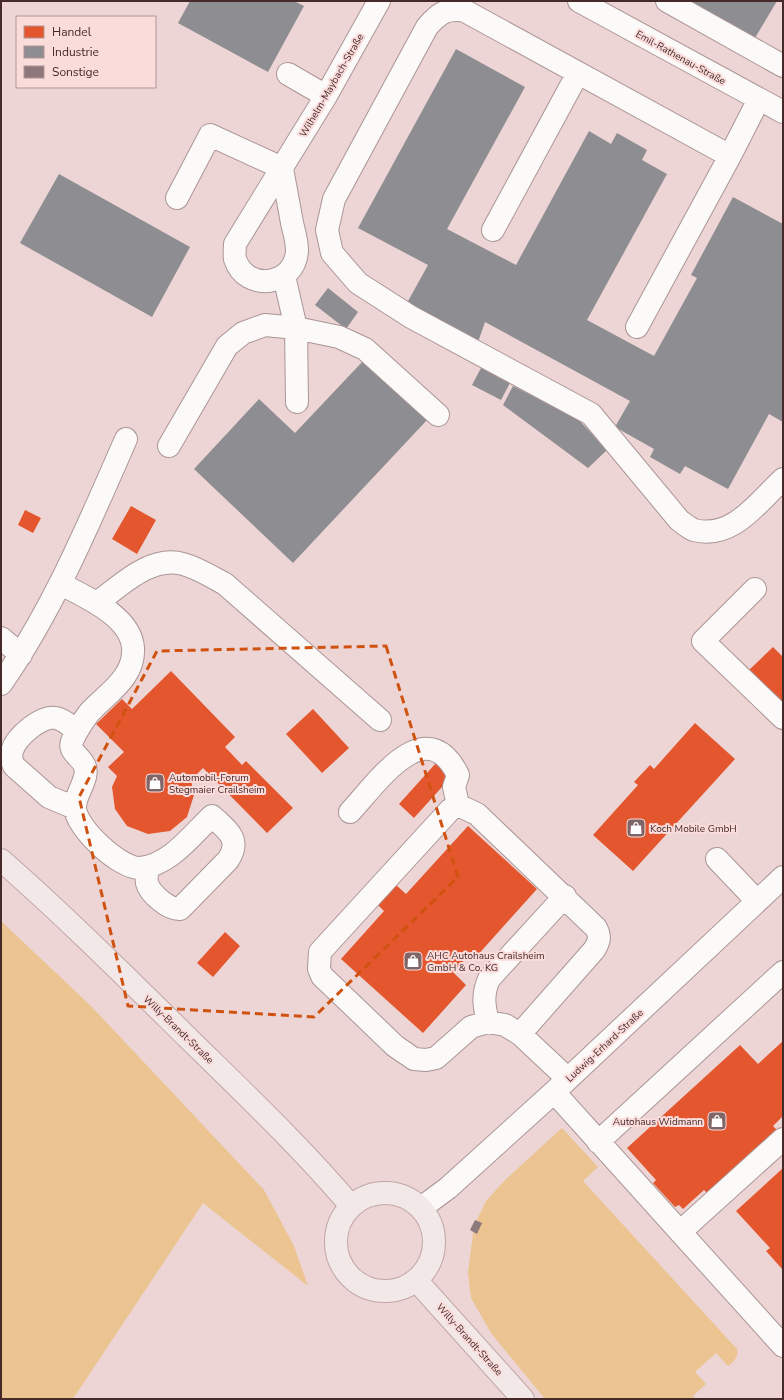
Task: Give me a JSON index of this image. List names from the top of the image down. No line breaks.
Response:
{"streets":{"main road":["Willy-Brandt-Straße"],"street":["Emil-Rathenau-Straße","Wilhelm-Maybach-Straße","Ludwig-Erhard-Straße"]},"crossings":[["Willy-Brandt-Straße","Ludwig-Erhard-Straße"]],"places":{"shop":["Automobil-Forum Stegmaier Crailsheim","Koch Mobile GmbH","AHC Autohaus Crailsheim GmbH & Co. KG","Autohaus Widmann"]},"legend":["Handel","Industrie","Sonstige"]}
